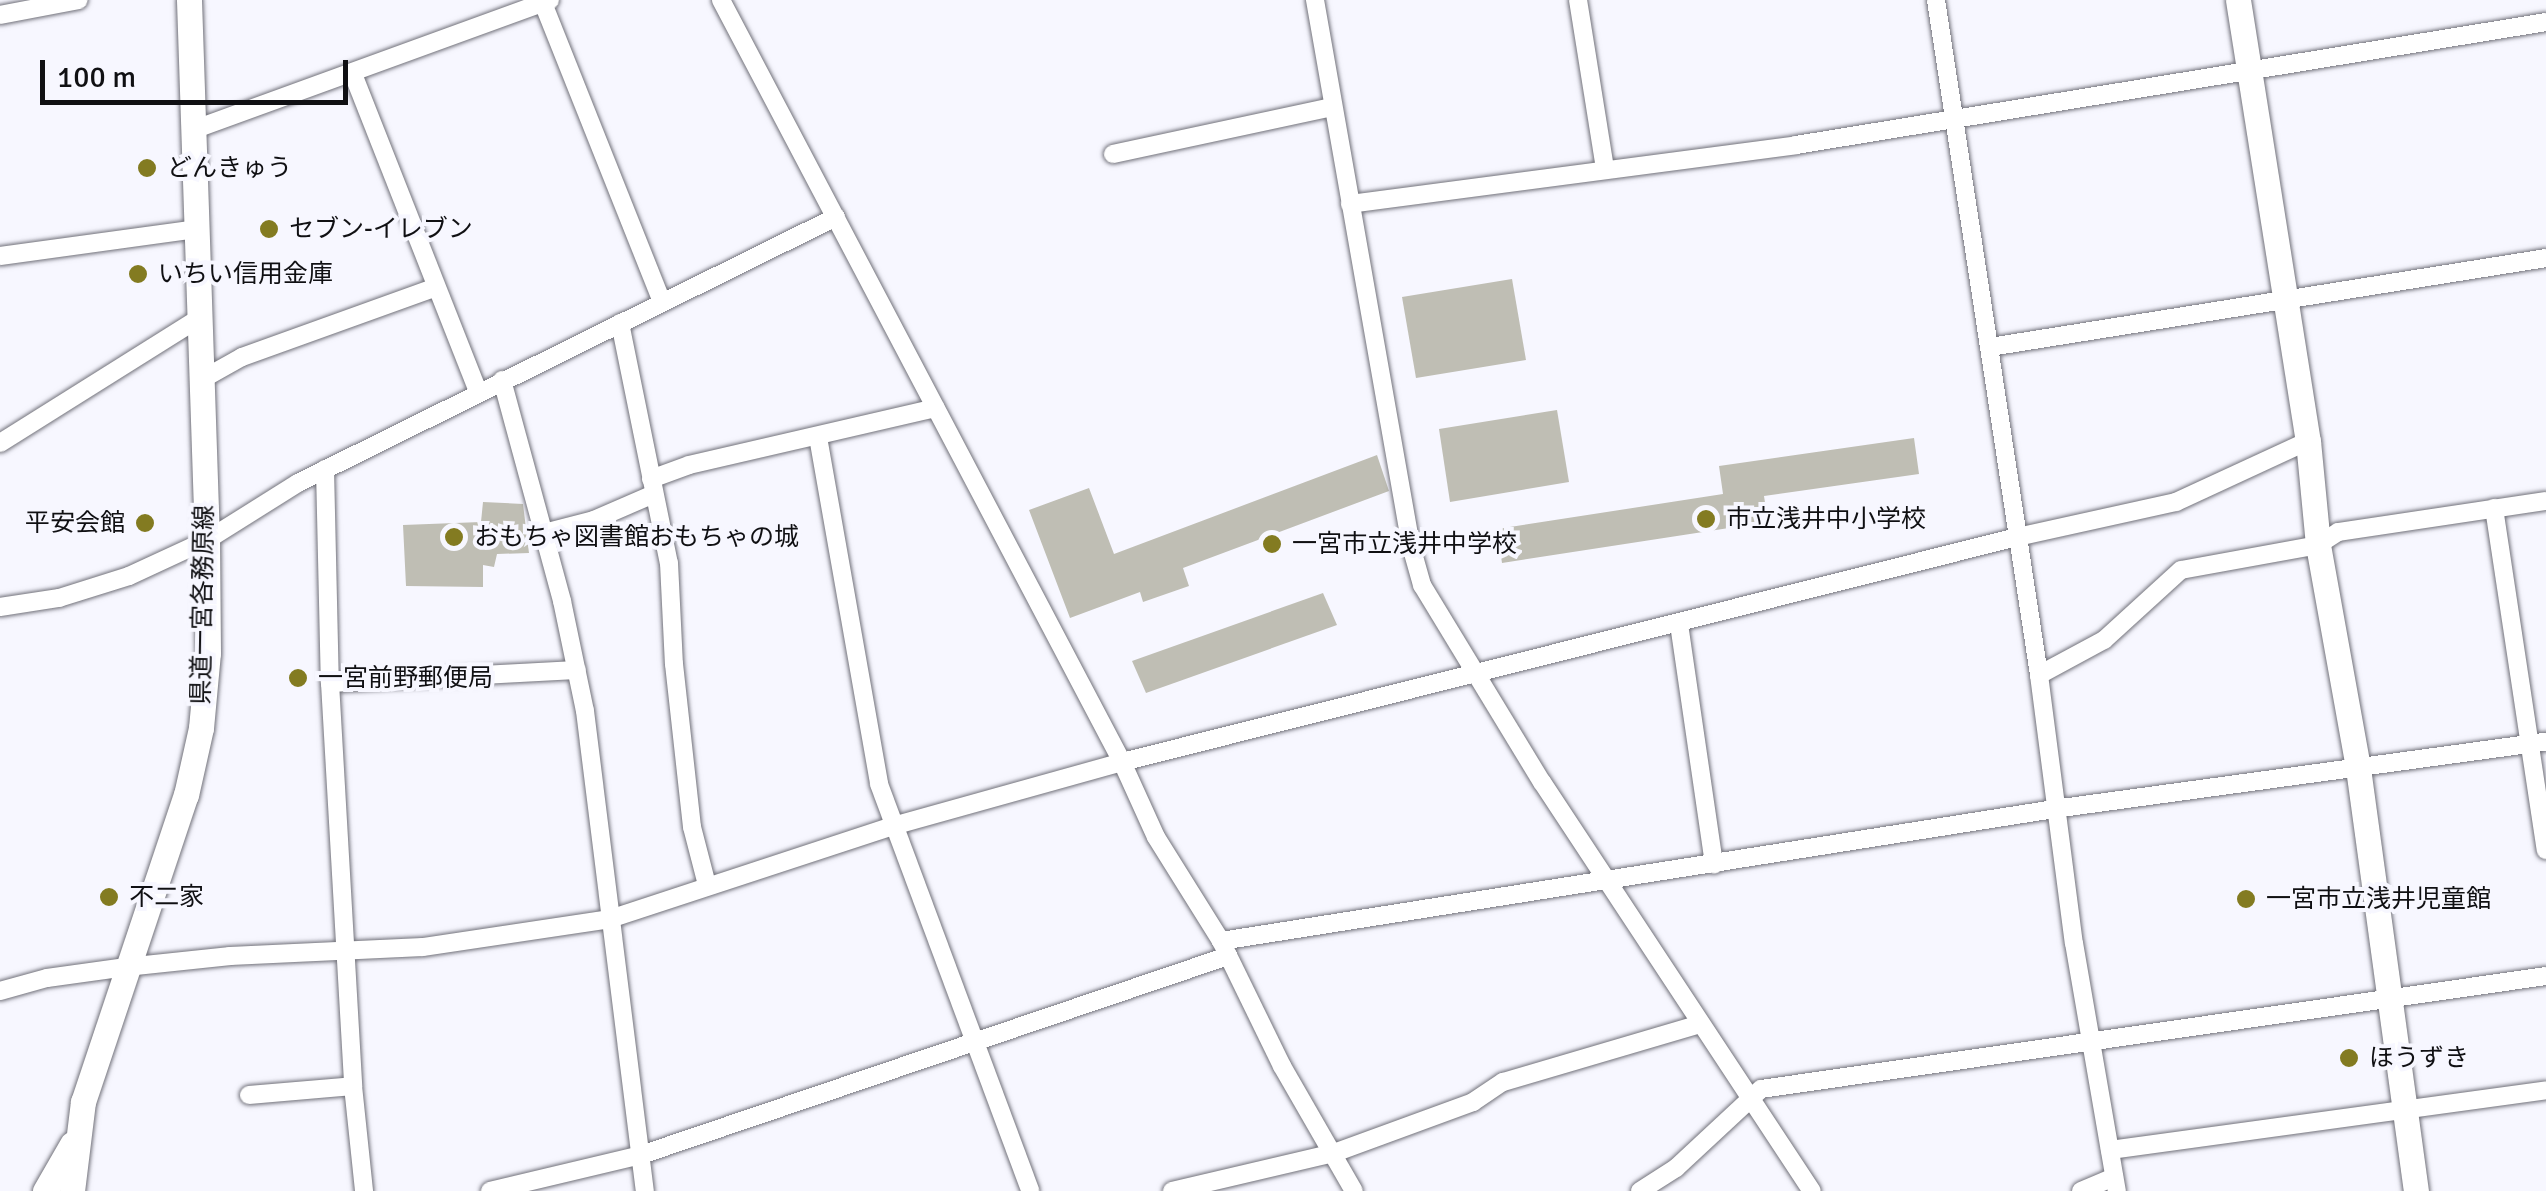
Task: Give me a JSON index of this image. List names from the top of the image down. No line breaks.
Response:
{"streets":{"main road":["県道一宮各務原線"]},"places":["どんきゅう","セブン-イレブン","いちい信用金庫","市立浅井中小学校","平安会館","おもちゃ図書館おもちゃの城","一宮市立浅井中学校","一宮前野郵便局","不二家","一宮市立浅井児童館","ほうずき"],"scale_bar":"100 m"}
